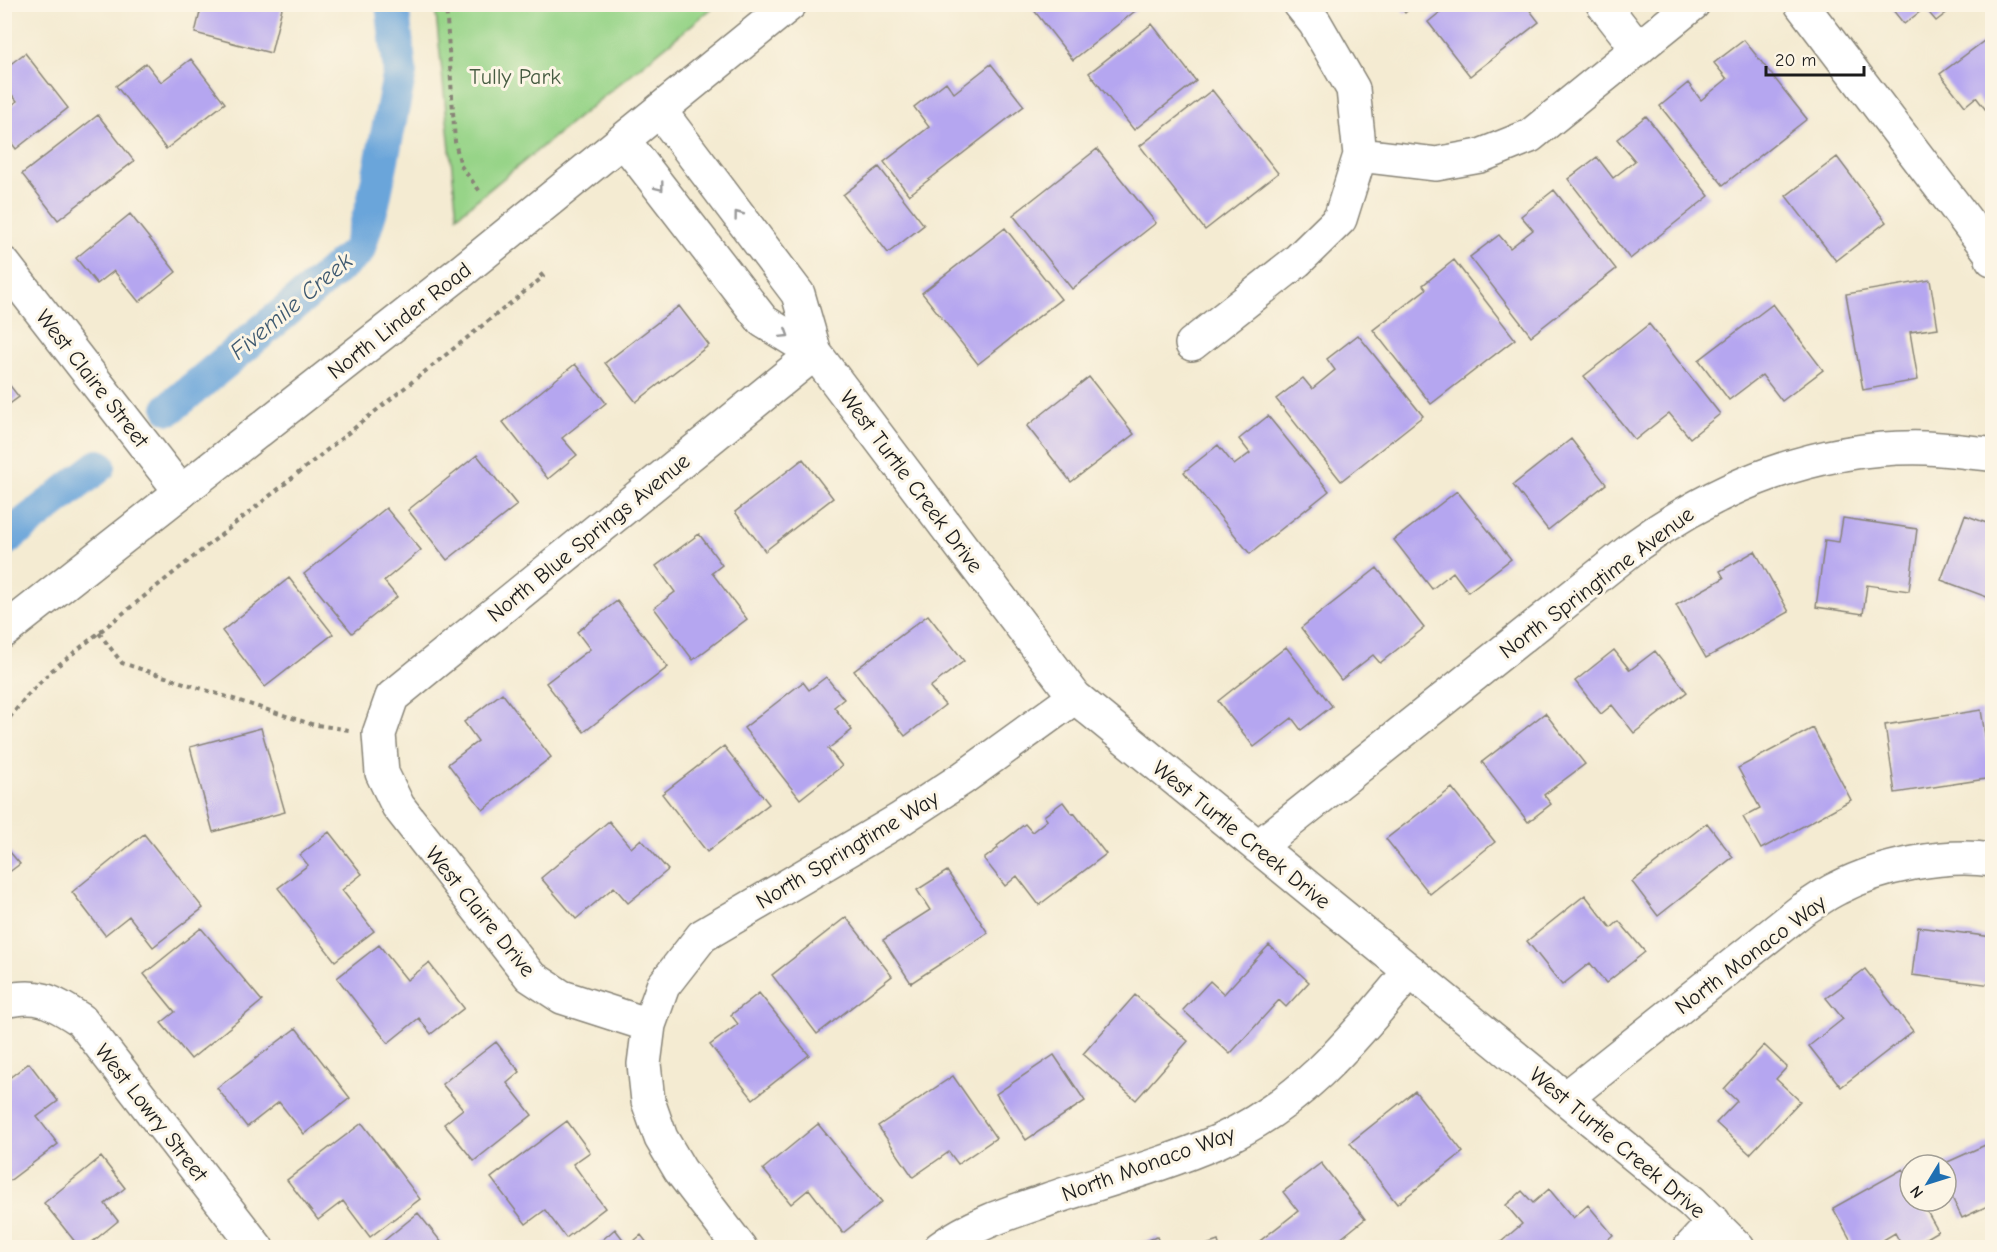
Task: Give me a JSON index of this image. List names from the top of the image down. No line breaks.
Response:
{"streets":{"street":["North Linder Road","West Claire Street","West Turtle Creek Drive","North Blue Springs Avenue","North Springtime Avenue","North Springtime Way","West Claire Drive","North Monaco Way","West Lowry Street"]},"crossings":[["North Linder Road","West Claire Street"],["North Linder Road","West Turtle Creek Drive"],["West Turtle Creek Drive","North Blue Springs Avenue"],["West Turtle Creek Drive","North Springtime Avenue"],["West Turtle Creek Drive","North Springtime Way"],["West Turtle Creek Drive","North Monaco Way"],["North Blue Springs Avenue","West Claire Drive"],["North Springtime Way","West Claire Drive"]],"water":["Fivemile Creek"],"parks":["Tully Park"],"scale_bar":"20 m","north":"bottom left"}
